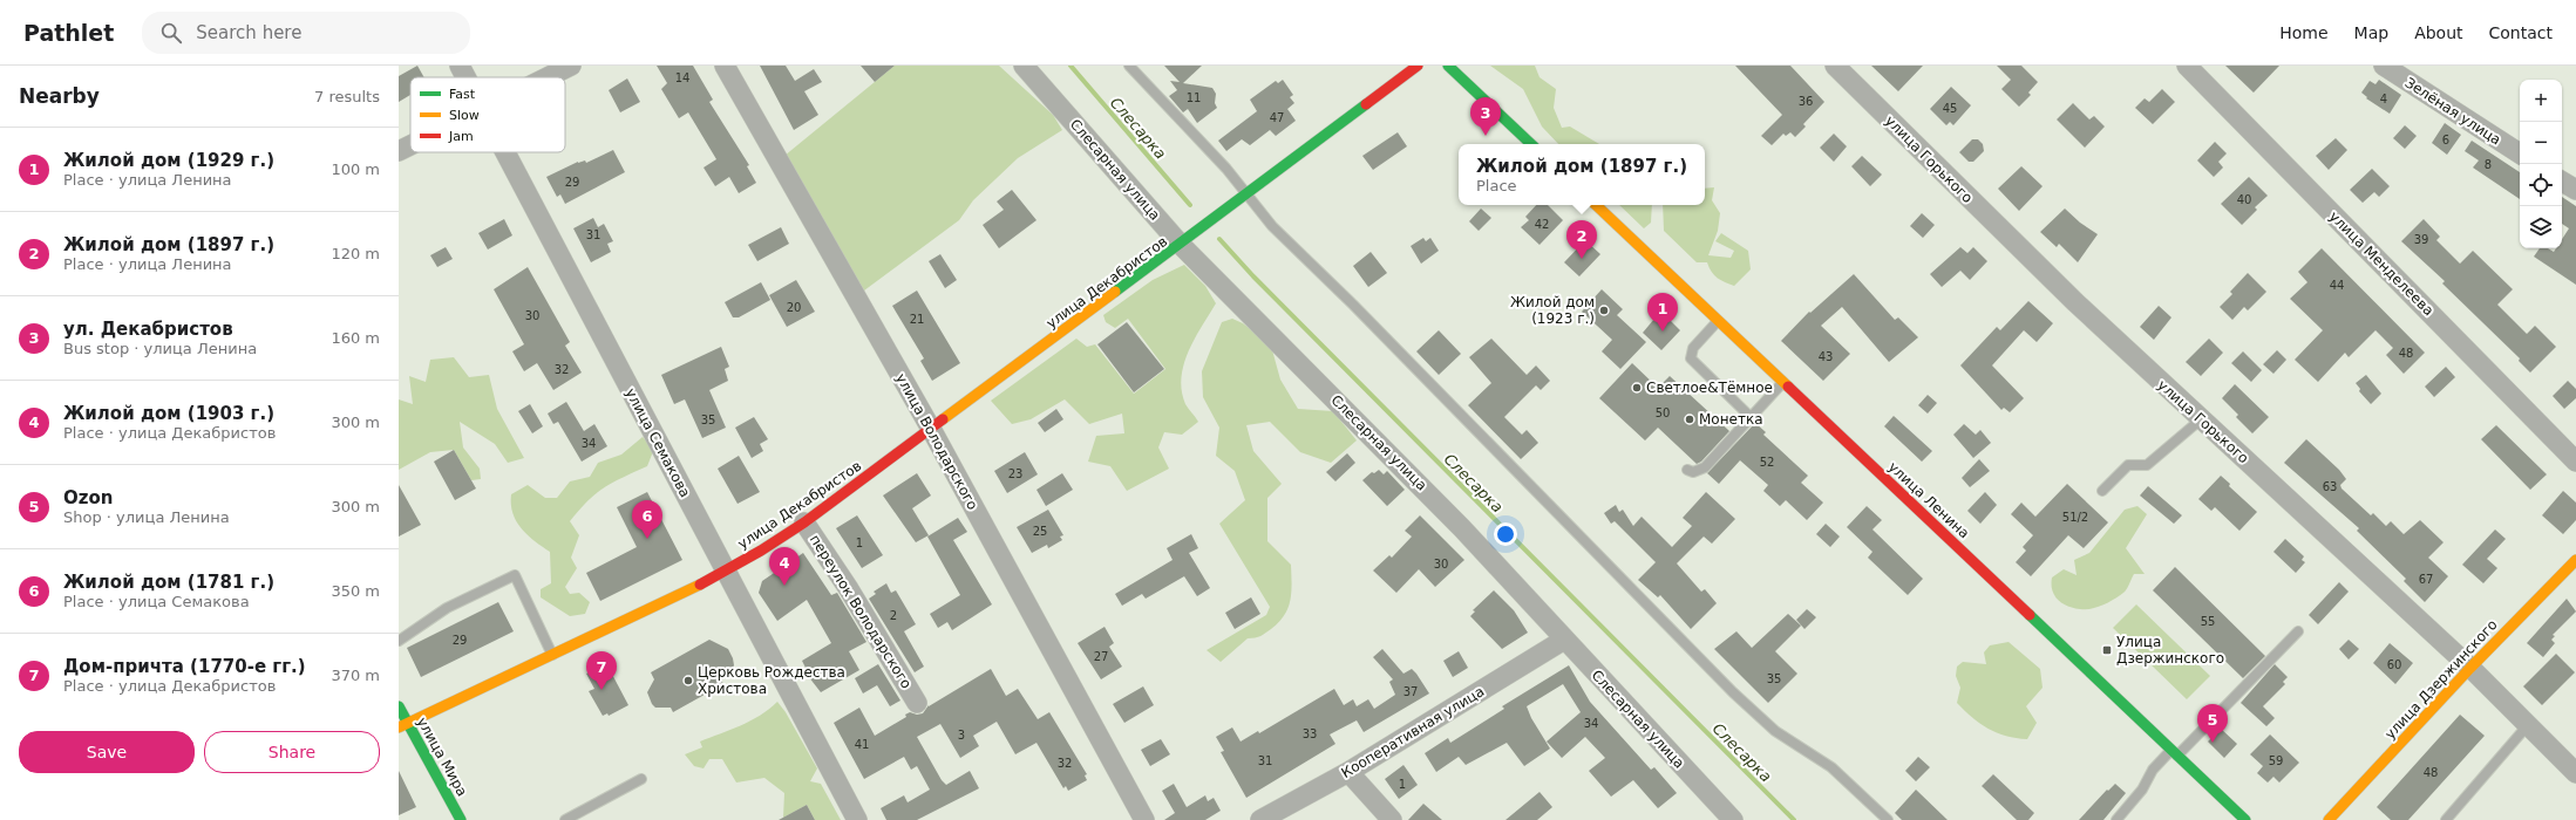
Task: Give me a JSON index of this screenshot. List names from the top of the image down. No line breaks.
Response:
{"streets":{"main road":["улица Декабристов","улица Ленина","улица Дзержинского","улица Мира"],"street":["Зелёная улица","улица Горького","Слесарная улица","улица Менделеева","улица Володарского","улица Семакова","переулок Володарского","Кооперативная улица"]},"crossings":[["улица Горького","улица Дзержинского"],["Слесарная улица","улица Декабристов"],["Слесарная улица","Кооперативная улица"],["улица Декабристов","улица Володарского"],["улица Декабристов","улица Семакова"],["улица Декабристов","переулок Володарского"],["улица Декабристов","улица Мира"]],"water":["Слесарка"],"places":{"other":["Жилой дом (1923 г.)","Светлое&Тёмное","Монетка","Церковь Рождества Христова"],"transit":["Улица Дзержинского"]},"house_numbers":["14","11","4","36","45","47","6","8","29","40","42","31","39","44","20","30","21","48","43","32","50","35","34","52","23","63","51/2","25","1","30","67","2","55","29","27","60","35","37","34","33","3","41","31","59","32","48","1"],"legend":["Fast","Slow","Jam"],"page":{"header":"Pathlet","search":"Search here","nav":["Home","Map","About","Contact"],"heading":["Nearby","7 results"],"map_buttons":["+","−"],"pins":["3","2","1","6","4","7","5"],"list":[{"mark":"1","name":"Жилой дом (1929 г.)","note":"Place · улица Ленина","value":"100 m"},{"mark":"2","name":"Жилой дом (1897 г.)","note":"Place · улица Ленина","value":"120 m"},{"mark":"3","name":"ул. Декабристов","note":"Bus stop · улица Ленина","value":"160 m"},{"mark":"4","name":"Жилой дом (1903 г.)","note":"Place · улица Декабристов","value":"300 m"},{"mark":"5","name":"Ozon","note":"Shop · улица Ленина","value":"300 m"},{"mark":"6","name":"Жилой дом (1781 г.)","note":"Place · улица Семакова","value":"350 m"},{"mark":"7","name":"Дом-причта (1770-е гг.)","note":"Place · улица Декабристов","value":"370 m"}],"popup":["Жилой дом (1897 г.)","Place"],"buttons":["Save","Share"]}}
